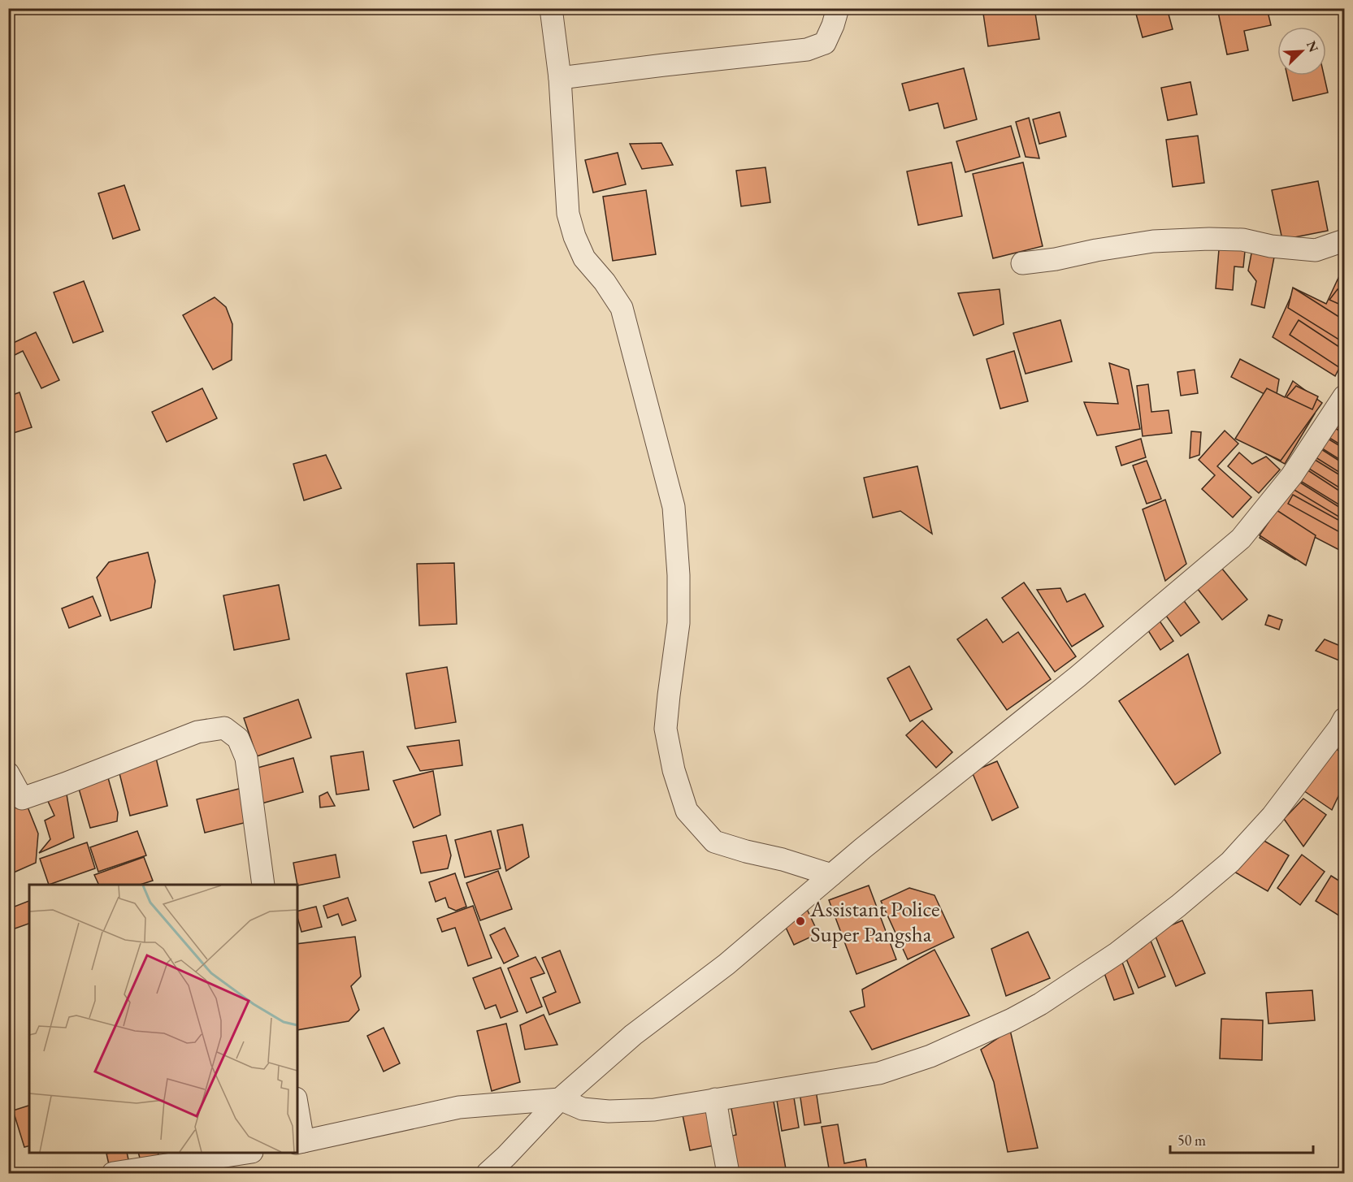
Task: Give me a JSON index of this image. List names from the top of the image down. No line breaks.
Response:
{"places":["Assistant Police Super Pangsha"],"scale_bar":"50 m","north":"top right"}
